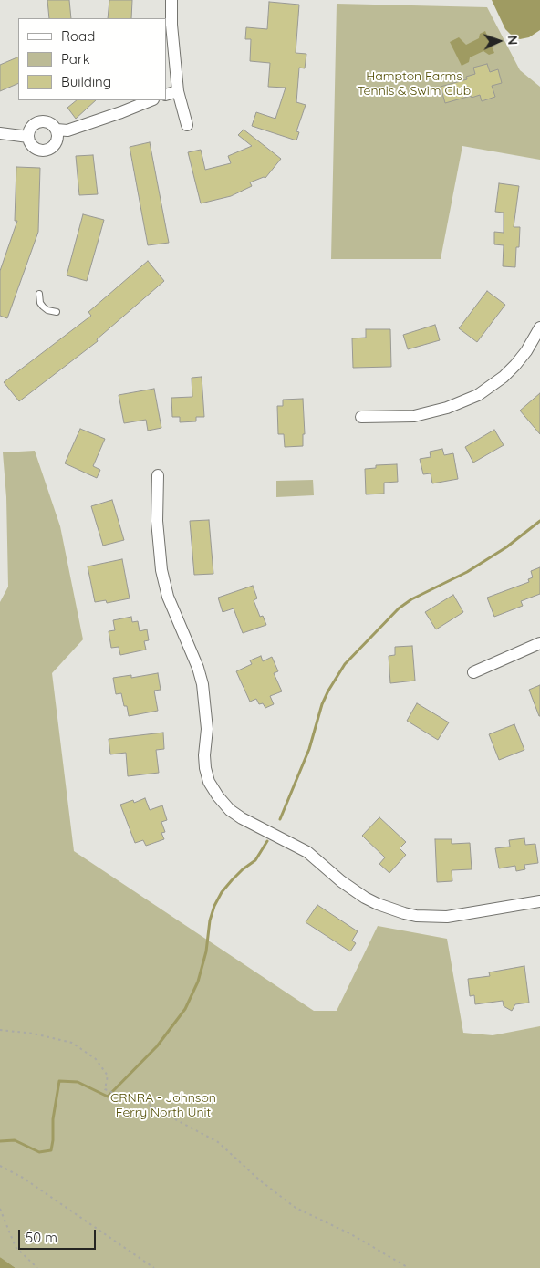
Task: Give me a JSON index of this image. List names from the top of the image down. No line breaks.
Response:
{"parks":["Hampton Farms Tennis & Swim Club","CRNRA - Johnson Ferry North Unit"],"legend":["Road","Park","Building"],"scale_bar":"50 m","north":"right"}
